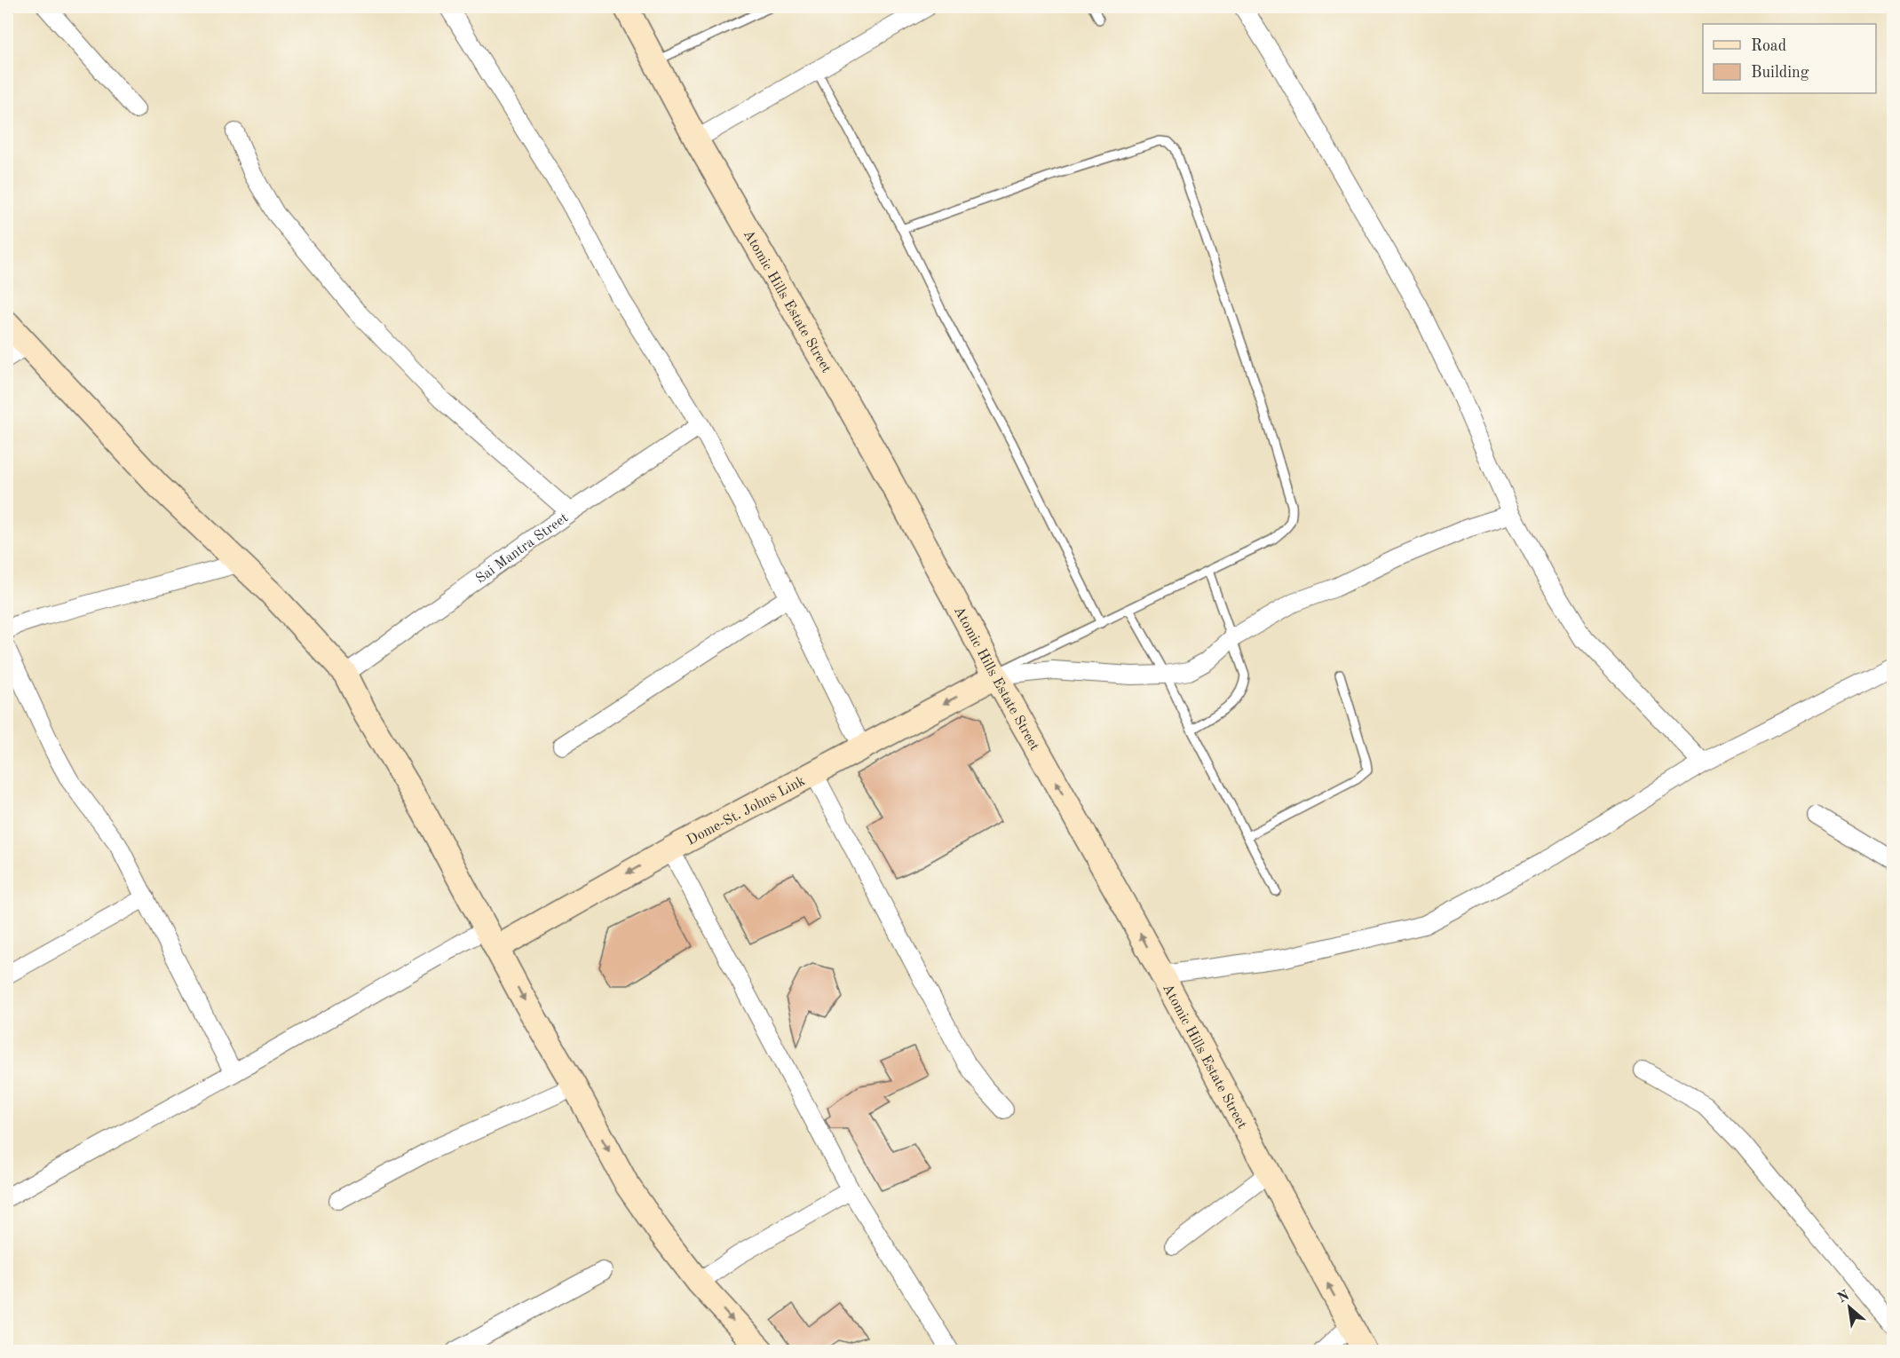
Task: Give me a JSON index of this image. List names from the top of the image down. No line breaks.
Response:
{"streets":{"main road":["Atomic Hills Estate Street","Dome-St. Johns Link"],"street":["Sai Mantra Street"]},"crossings":[["Atomic Hills Estate Street","Dome-St. Johns Link"]],"one_way":["Dome-St. Johns Link"],"legend":["Road","Building"],"north":"top left"}
